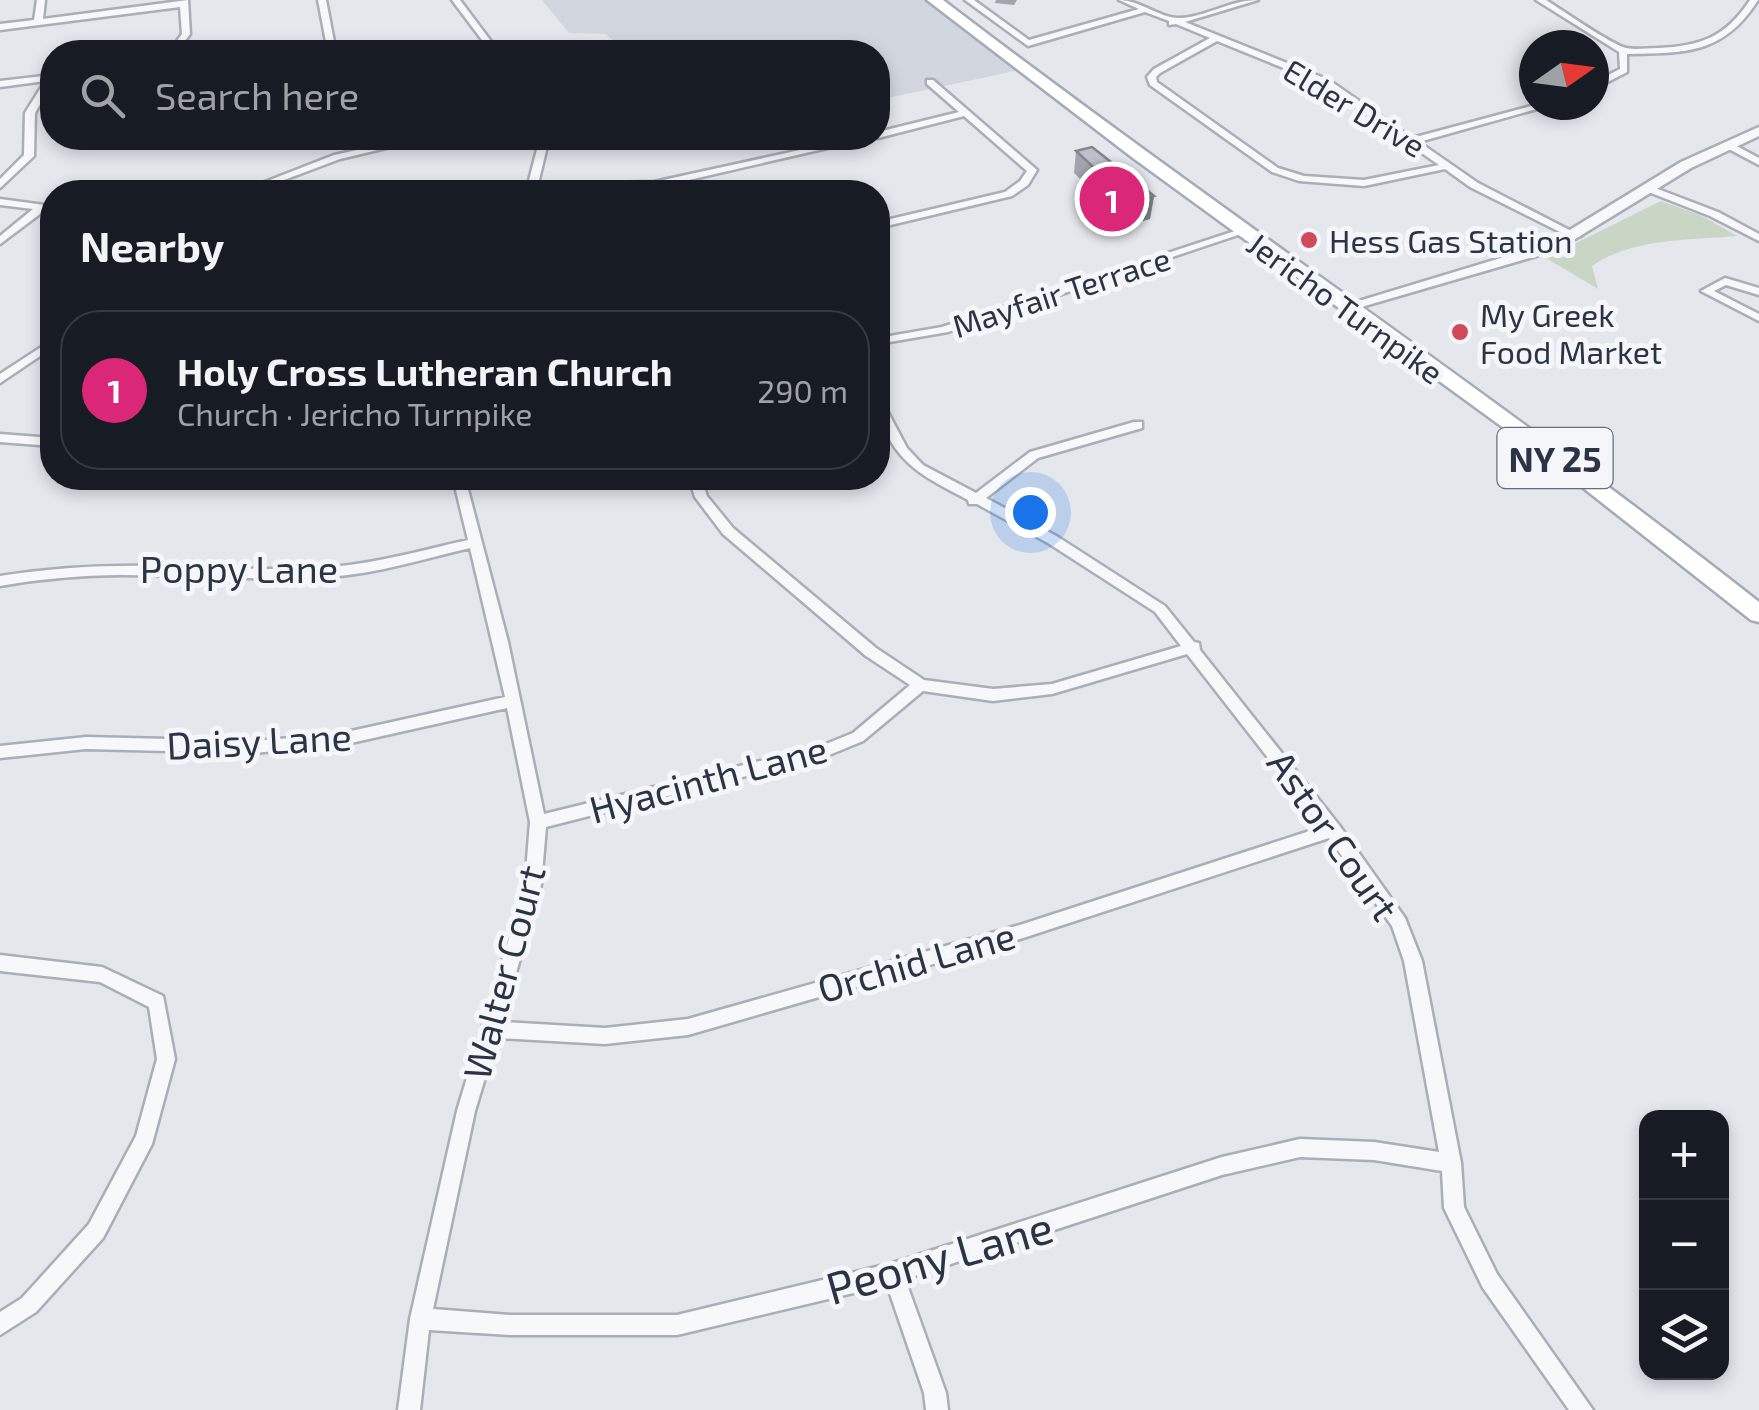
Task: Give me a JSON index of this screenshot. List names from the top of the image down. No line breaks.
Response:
{"streets":{"main road":["Jericho Turnpike","NY 25"],"street":["Elder Drive","Mayfair Terrace","Poppy Lane","Daisy Lane","Hyacinth Lane","Astor Court","Orchid Lane","Walter Court","Peony Lane"]},"crossings":[["Mayfair Terrace","Jericho Turnpike"],["Poppy Lane","Walter Court"],["Daisy Lane","Walter Court"],["Hyacinth Lane","Walter Court"],["Astor Court","Orchid Lane"],["Astor Court","Peony Lane"],["Orchid Lane","Walter Court"],["Walter Court","Peony Lane"]],"places":["Hess Gas Station","My Greek Food Market"],"north":"right","page":{"search":"Search here","pins":"1","heading":"Nearby","list":[{"mark":"1","name":"Holy Cross Lutheran Church","note":"Church · Jericho Turnpike","value":"290 m"}],"map_buttons":["+","−"]}}
